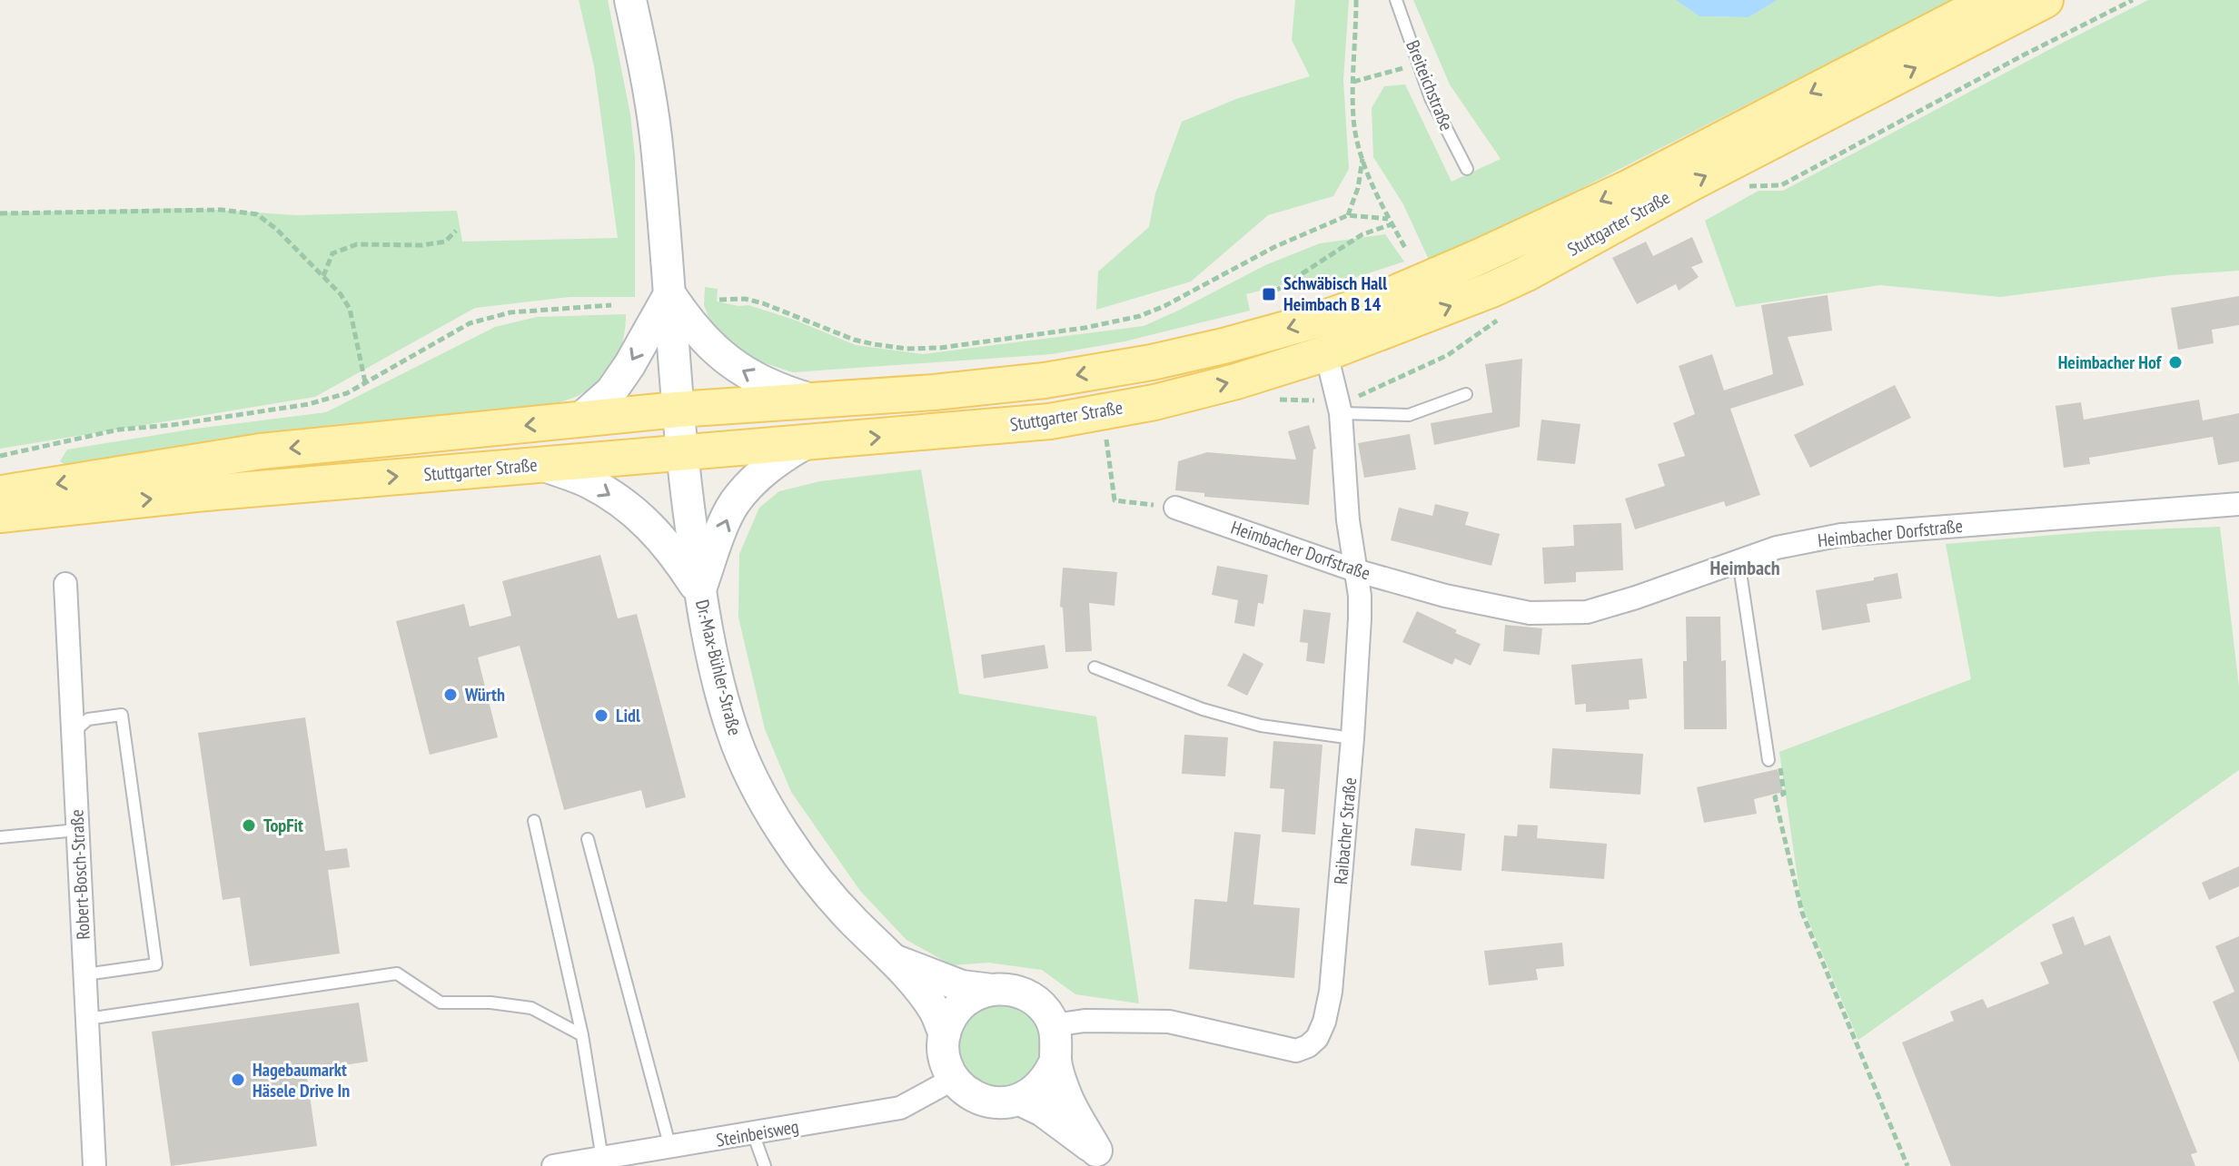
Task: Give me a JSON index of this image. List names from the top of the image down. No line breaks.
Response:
{"streets":{"main road":["Stuttgarter Straße"],"street":["Heimbacher Dorfstraße","Dr.-Max-Bühler-Straße","Raibacher Straße","Robert-Bosch-Straße","Steinbeisweg"],"lane":["Breiteichstraße"]},"crossings":[["Stuttgarter Straße","Dr.-Max-Bühler-Straße"],["Stuttgarter Straße","Raibacher Straße"],["Heimbacher Dorfstraße","Raibacher Straße"],["Dr.-Max-Bühler-Straße","Raibacher Straße"],["Dr.-Max-Bühler-Straße","Steinbeisweg"],["Raibacher Straße","Steinbeisweg"]],"districts":["Heimbach"],"places":{"transit":["Schwäbisch Hall Heimbach B 14"],"other":["Heimbacher Hof","Würth","Lidl","TopFit","Hagebaumarkt Häsele Drive In"]}}
